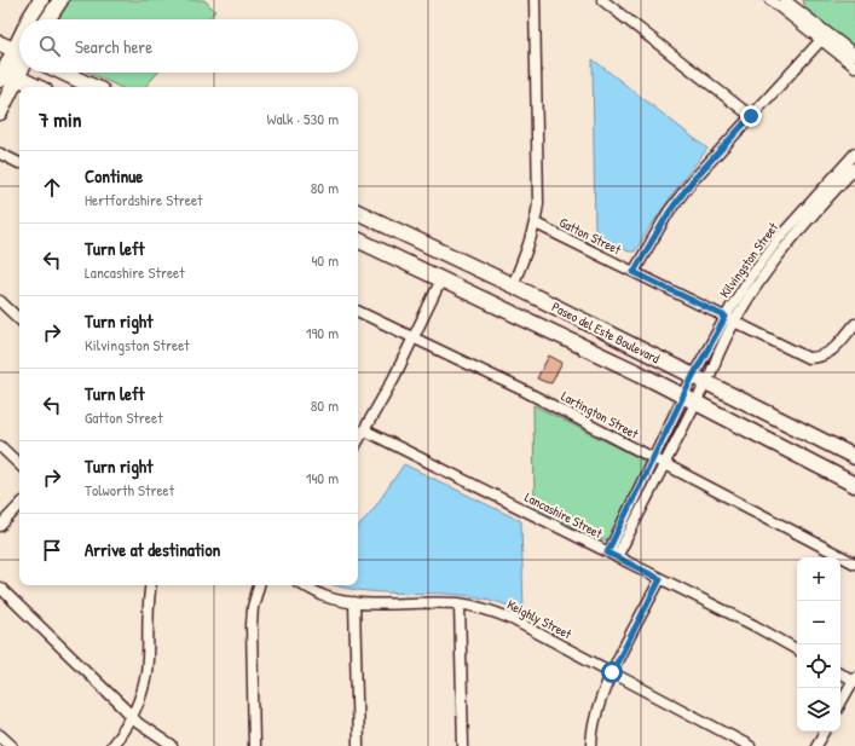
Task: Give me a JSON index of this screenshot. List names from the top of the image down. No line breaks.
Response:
{"streets":{"main road":["Paseo del Este Boulevard"],"street":["Gatton Street","Kilvingston Street","Lartington Street","Lancashire Street","Keighly Street"]},"crossings":[["Gatton Street","Kilvingston Street"],["Kilvingston Street","Paseo del Este Boulevard"],["Kilvingston Street","Lartington Street"],["Kilvingston Street","Lancashire Street"]],"page":{"search":"Search here","heading":["7 min","Walk · 530 m"],"list":[["Continue","Hertfordshire Street","80 m"],["Turn left","Lancashire Street","40 m"],["Turn right","Kilvingston Street","190 m"],["Turn left","Gatton Street","80 m"],["Turn right","Tolworth Street","140 m"],"Arrive at destination"],"map_buttons":["+","−"]}}
